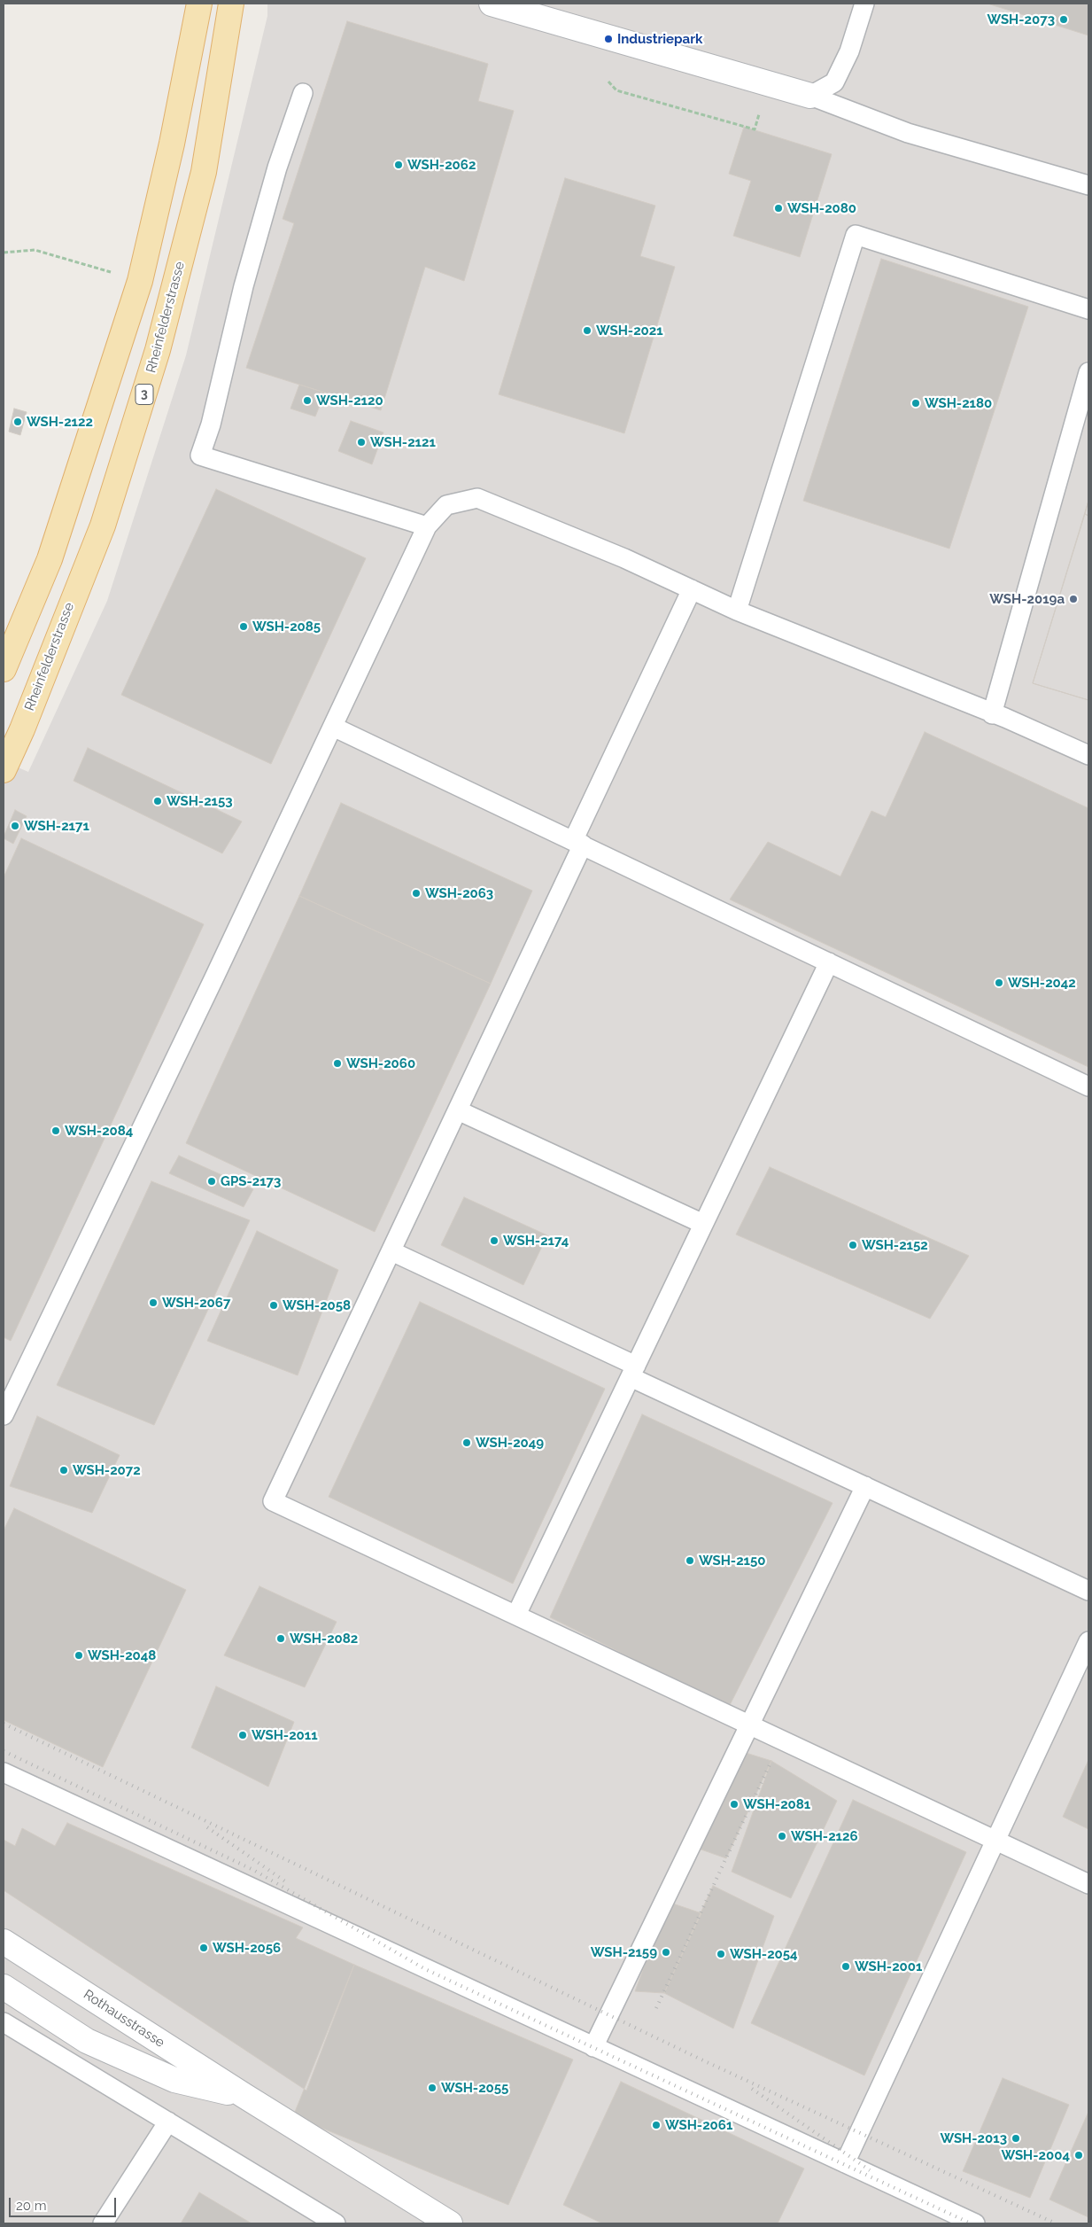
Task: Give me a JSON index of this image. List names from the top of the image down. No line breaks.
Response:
{"streets":{"main road":["Rheinfelderstrasse","3"],"street":["Rothausstrasse"]},"places":["WSH-2073","Industriepark","WSH-2062","WSH-2080","WSH-2021","WSH-2120","WSH-2180","WSH-2122","WSH-2121","WSH-2019a","WSH-2085","WSH-2153","WSH-2171","WSH-2063","WSH-2042","WSH-2060","WSH-2084","GPS-2173","WSH-2174","WSH-2152","WSH-2067","WSH-2058","WSH-2049","WSH-2072","WSH-2150","WSH-2082","WSH-2048","WSH-2011","WSH-2081","WSH-2126","WSH-2056","WSH-2159","WSH-2054","WSH-2001","WSH-2055","WSH-2061","WSH-2013","WSH-2004"],"scale_bar":"20 m"}
